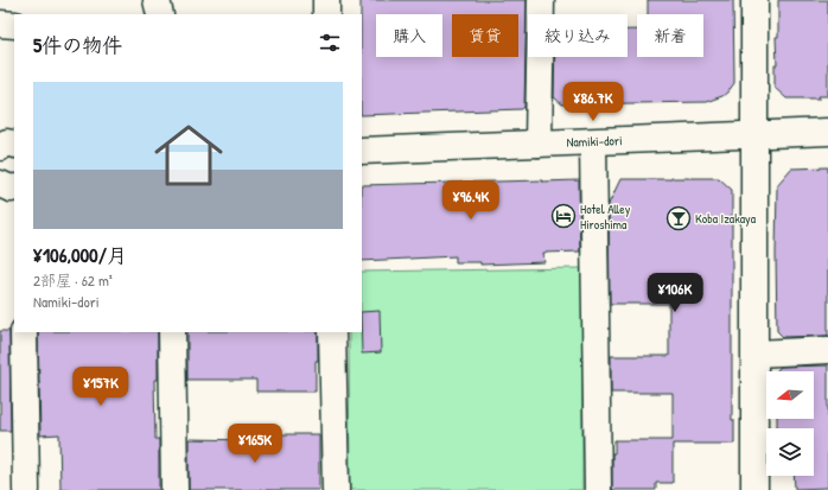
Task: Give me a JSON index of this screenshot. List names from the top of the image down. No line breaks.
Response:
{"streets":{"street":["Namiki-dori"]},"places":{"hotel":["Hotel Alley Hiroshima"],"bar":["Koba Izakaya"]},"north":"left","page":{"chip":["購入","賃貸","絞り込み","新着"],"heading":"5件の物件","list":[{"name":"¥106,000/月","note":"2部屋 · 62 m² · Namiki-dori"}],"price":["¥86.7K","¥96.4K","¥106K","¥157K","¥165K"]}}
